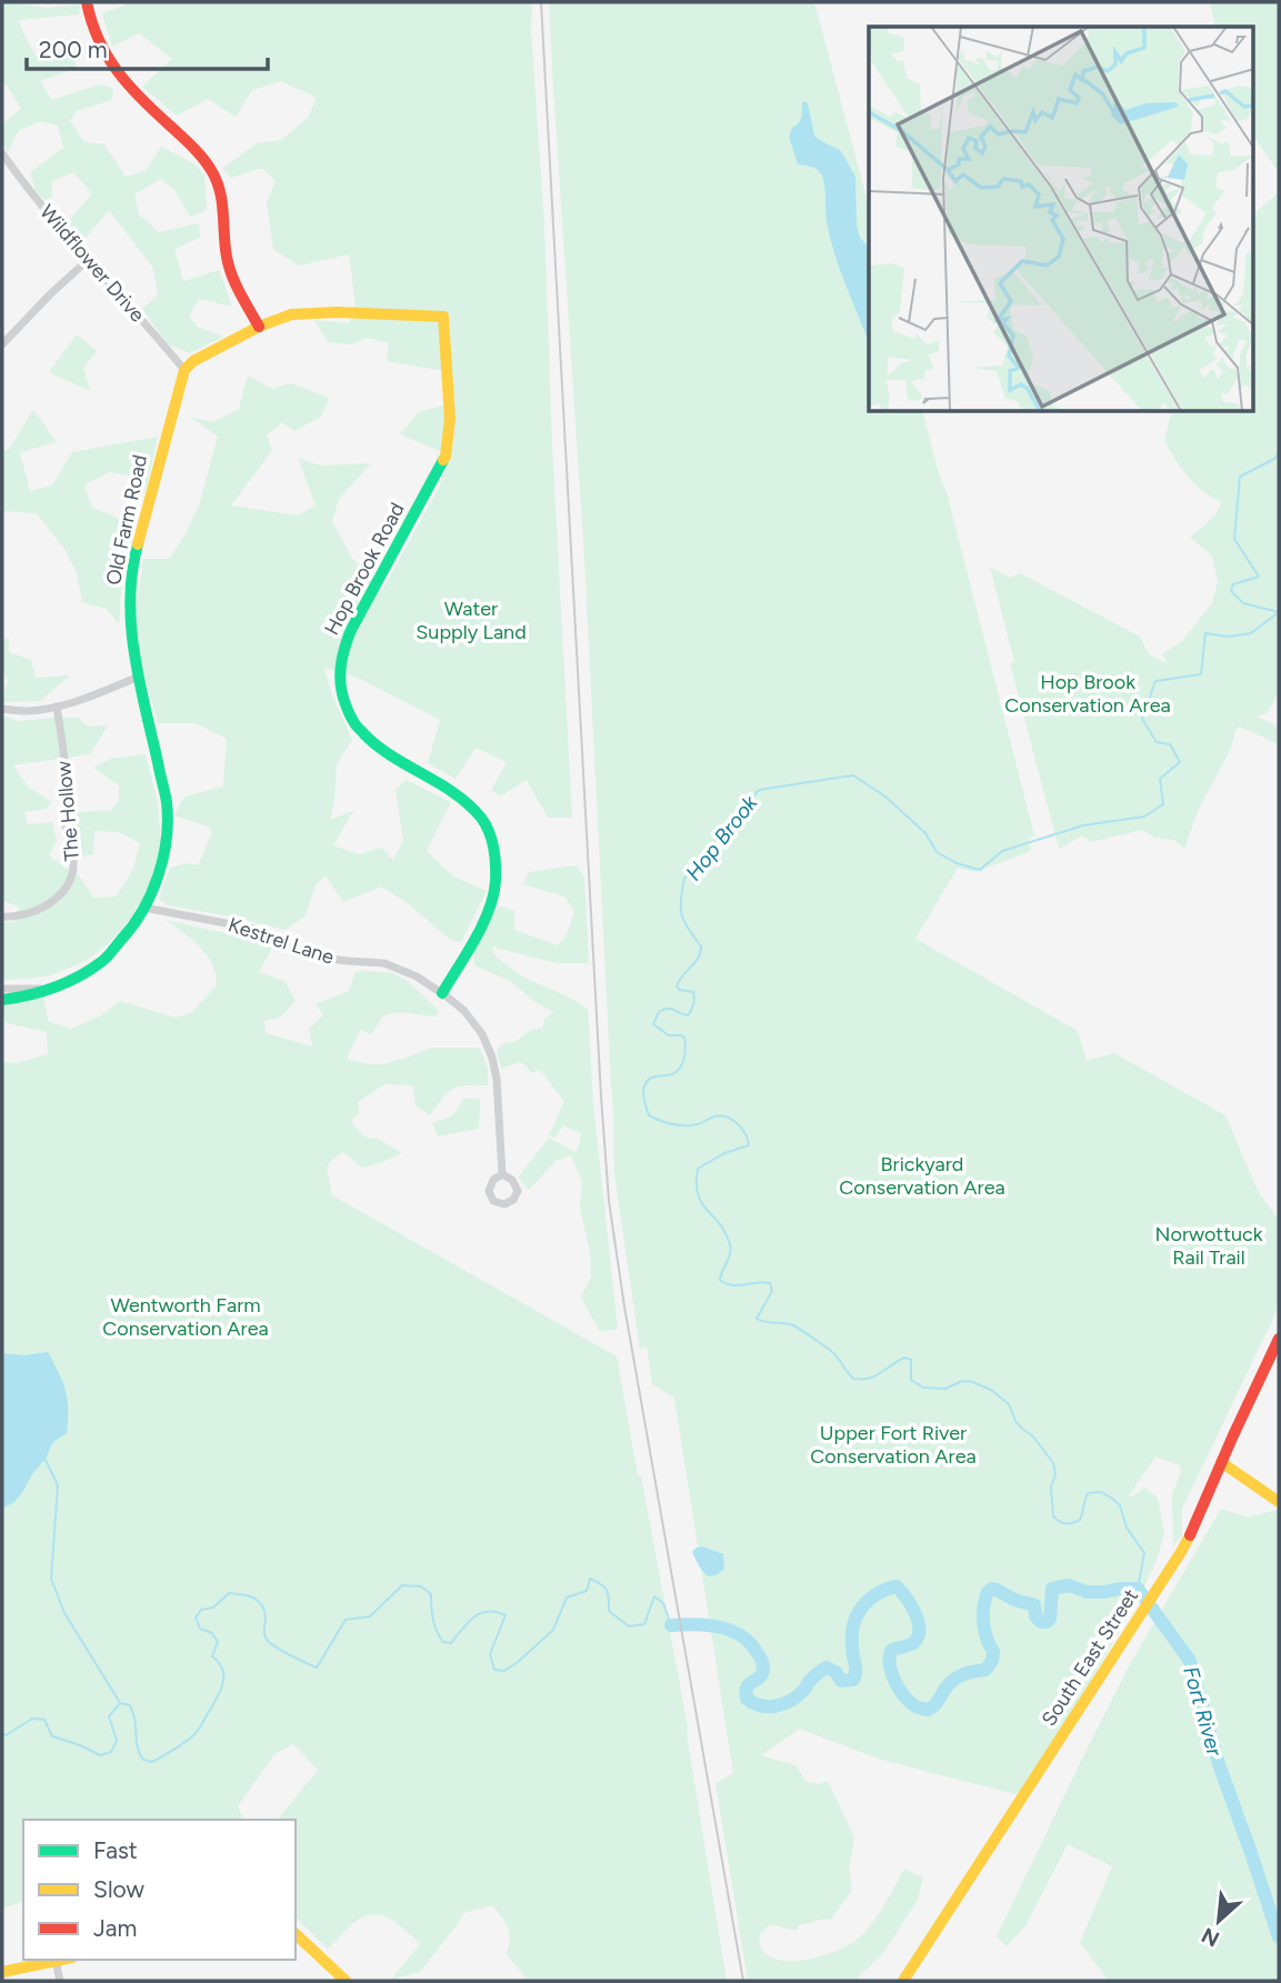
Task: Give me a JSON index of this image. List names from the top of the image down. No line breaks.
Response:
{"streets":{"street":["Wildflower Drive","Old Farm Road","Hop Brook Road","The Hollow","Kestrel Lane","South East Street"]},"crossings":[["Wildflower Drive","Old Farm Road"],["Old Farm Road","Kestrel Lane"],["Hop Brook Road","Kestrel Lane"]],"water":["Hop Brook","Fort River"],"parks":["Water Supply Land","Hop Brook Conservation Area","Brickyard Conservation Area","Norwottuck Rail Trail","Wentworth Farm Conservation Area","Upper Fort River Conservation Area"],"legend":["Fast","Slow","Jam"],"scale_bar":"200 m","north":"bottom left"}
